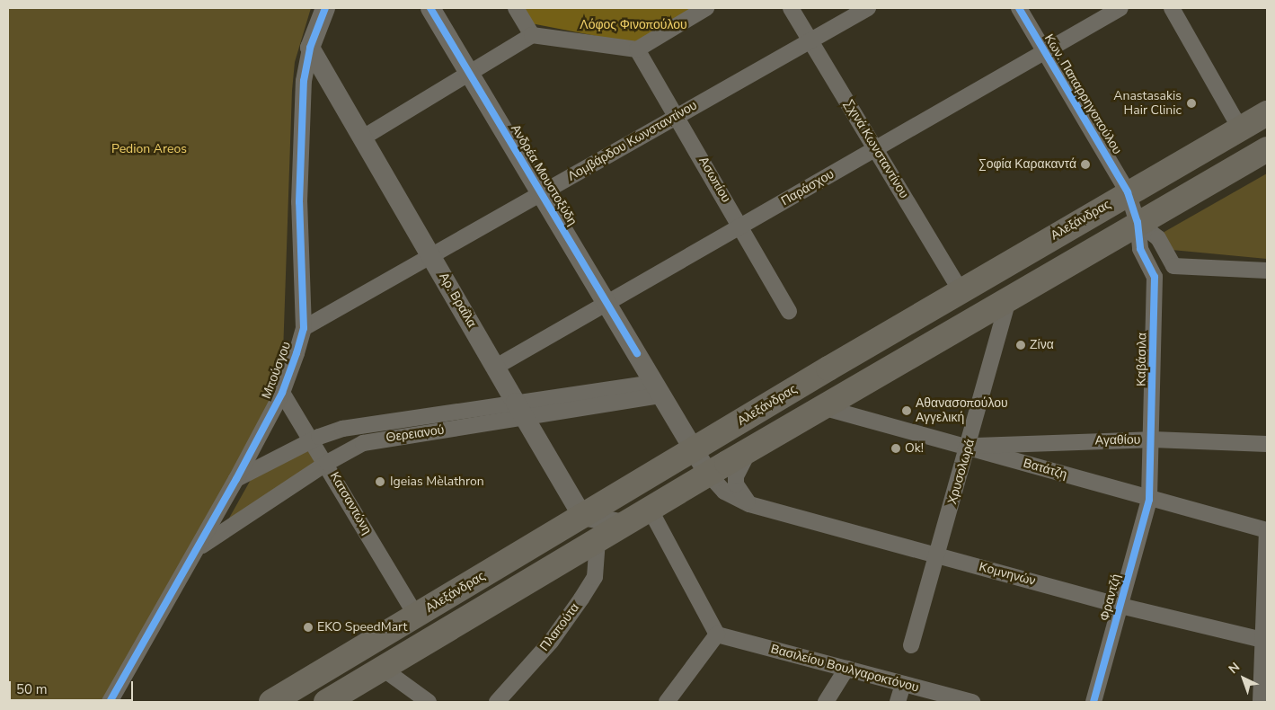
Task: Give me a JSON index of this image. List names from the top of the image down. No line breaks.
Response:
{"streets":{"main road":["Αλεξάνδρας"],"street":["Κων. Παπαρρηγοπούλου","Λομβάρδου Κωνσταντίνου","Σχινά Κωνσταντίνου","Ανδρέα Μουστοξύδη","Ασωπίου","Παράσχου","Αρ. Βραΐλα","Καβάσιλα","Μπούσγου","Θερειανού","Αγαθίου","Βατάτζη","Χρυσολωρά","Κατσαντώνη","Κομνηνών","Φραντζή","Πλαπούτα","Βασιλείου Βουλγαροκτόνου"]},"crossings":[["Κων. Παπαρρηγοπούλου","Παράσχου"],["Κων. Παπαρρηγοπούλου","Αλεξάνδρας"],["Κων. Παπαρρηγοπούλου","Καβάσιλα"],["Λομβάρδου Κωνσταντίνου","Σχινά Κωνσταντίνου"],["Λομβάρδου Κωνσταντίνου","Ανδρέα Μουστοξύδη"],["Λομβάρδου Κωνσταντίνου","Ασωπίου"],["Λομβάρδου Κωνσταντίνου","Αρ. Βραΐλα"],["Λομβάρδου Κωνσταντίνου","Μπούσγου"],["Σχινά Κωνσταντίνου","Παράσχου"],["Σχινά Κωνσταντίνου","Αλεξάνδρας"],["Ανδρέα Μουστοξύδη","Παράσχου"],["Ανδρέα Μουστοξύδη","Αλεξάνδρας"],["Ανδρέα Μουστοξύδη","Θερειανού"],["Ανδρέα Μουστοξύδη","Κομνηνών"],["Ασωπίου","Παράσχου"],["Παράσχου","Αρ. Βραΐλα"],["Αλεξάνδρας","Αρ. Βραΐλα"],["Αλεξάνδρας","Κατσαντώνη"],["Αλεξάνδρας","Κομνηνών"],["Αρ. Βραΐλα","Μπούσγου"],["Αρ. Βραΐλα","Θερειανού"],["Καβάσιλα","Αγαθίου"],["Καβάσιλα","Βατάτζη"],["Καβάσιλα","Φραντζή"],["Μπούσγου","Θερειανού"],["Μπούσγου","Κατσαντώνη"],["Θερειανού","Κατσαντώνη"],["Αγαθίου","Βατάτζη"],["Αγαθίου","Χρυσολωρά"],["Βατάτζη","Χρυσολωρά"],["Βατάτζη","Φραντζή"],["Χρυσολωρά","Κομνηνών"],["Κομνηνών","Φραντζή"]],"parks":["Λόφος Φινοπούλου","Pedion Areos"],"places":["Anastasakis Hair Clinic","Σοφία Καρακαντά","Ζίνα","Αθανασοπούλου Αγγελική","Ok!","Igeias Mèlathron","EKO SpeedMart"],"scale_bar":"50 m","north":"top left"}
